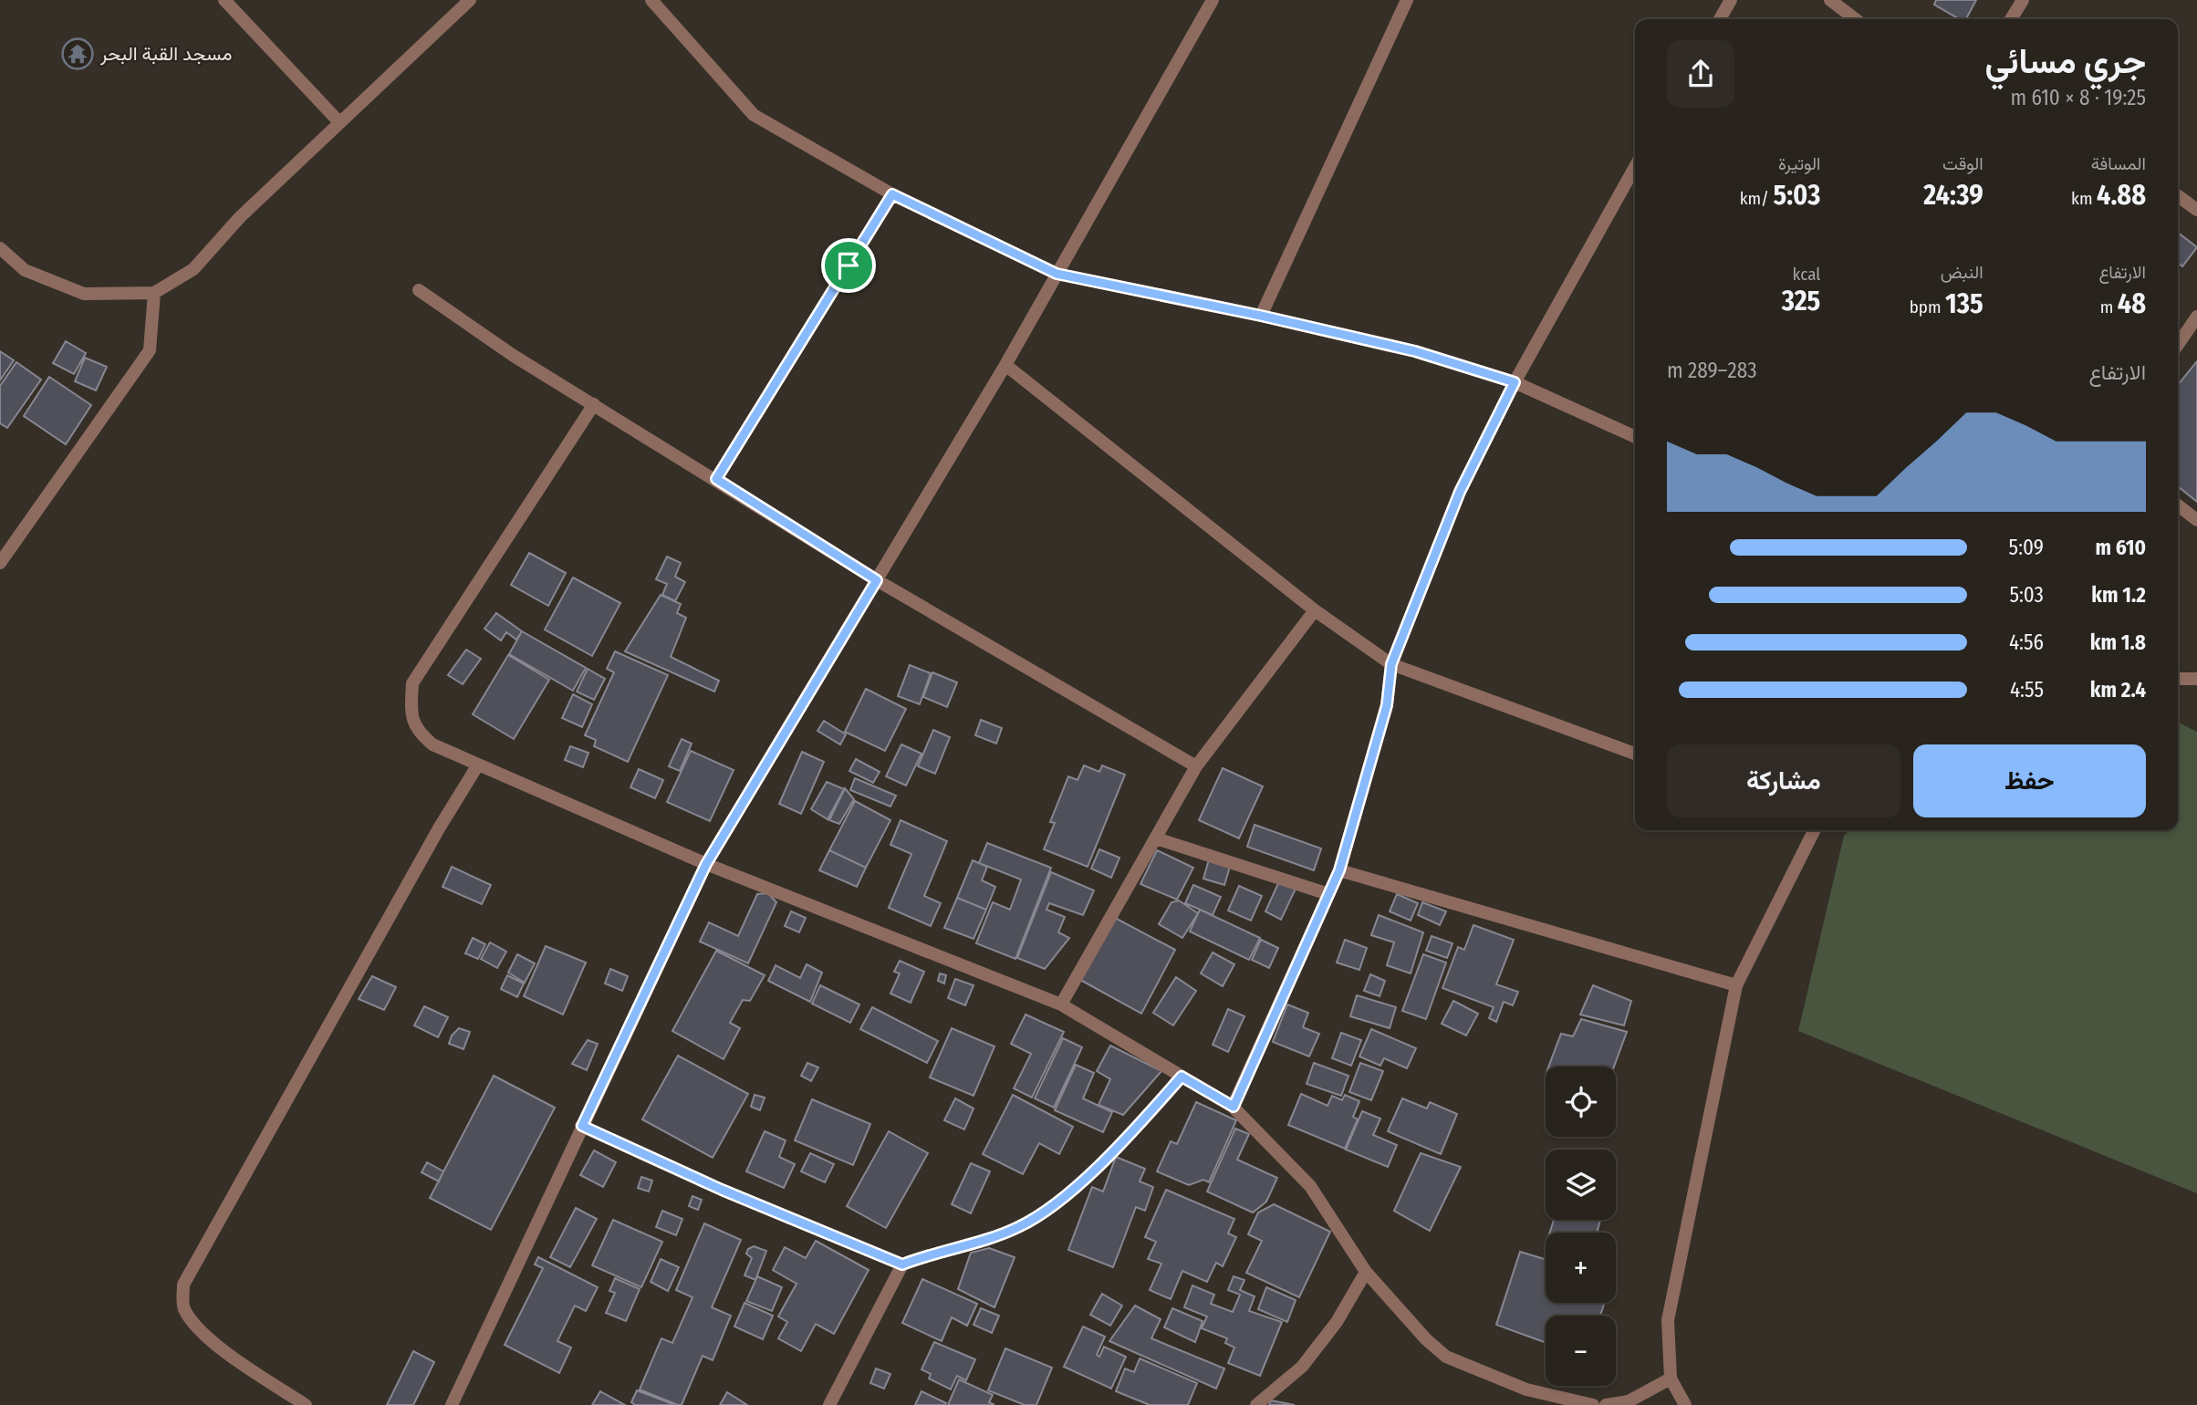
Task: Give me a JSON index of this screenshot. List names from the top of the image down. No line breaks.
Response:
{"places":{"temple":["مسجد القبة البحر"]},"page":{"heading":["جري مسائي","19:25 · 8 × 610 m"],"stats":[["المسافة","4.88 km"],["الوقت","24:39"],["الوتيرة","5:03 /km"],["الارتفاع","48 m"],["النبض","135 bpm"],["kcal","325"]],"chart":["الارتفاع","283–289 m"],"list":[{"name":"610 m","note":"5:09"},{"name":"1.2 km","note":"5:03"},{"name":"1.8 km","note":"4:56"},{"name":"2.4 km","note":"4:55"}],"buttons":["حفظ","مشاركة"],"map_buttons":["+","−"]}}
